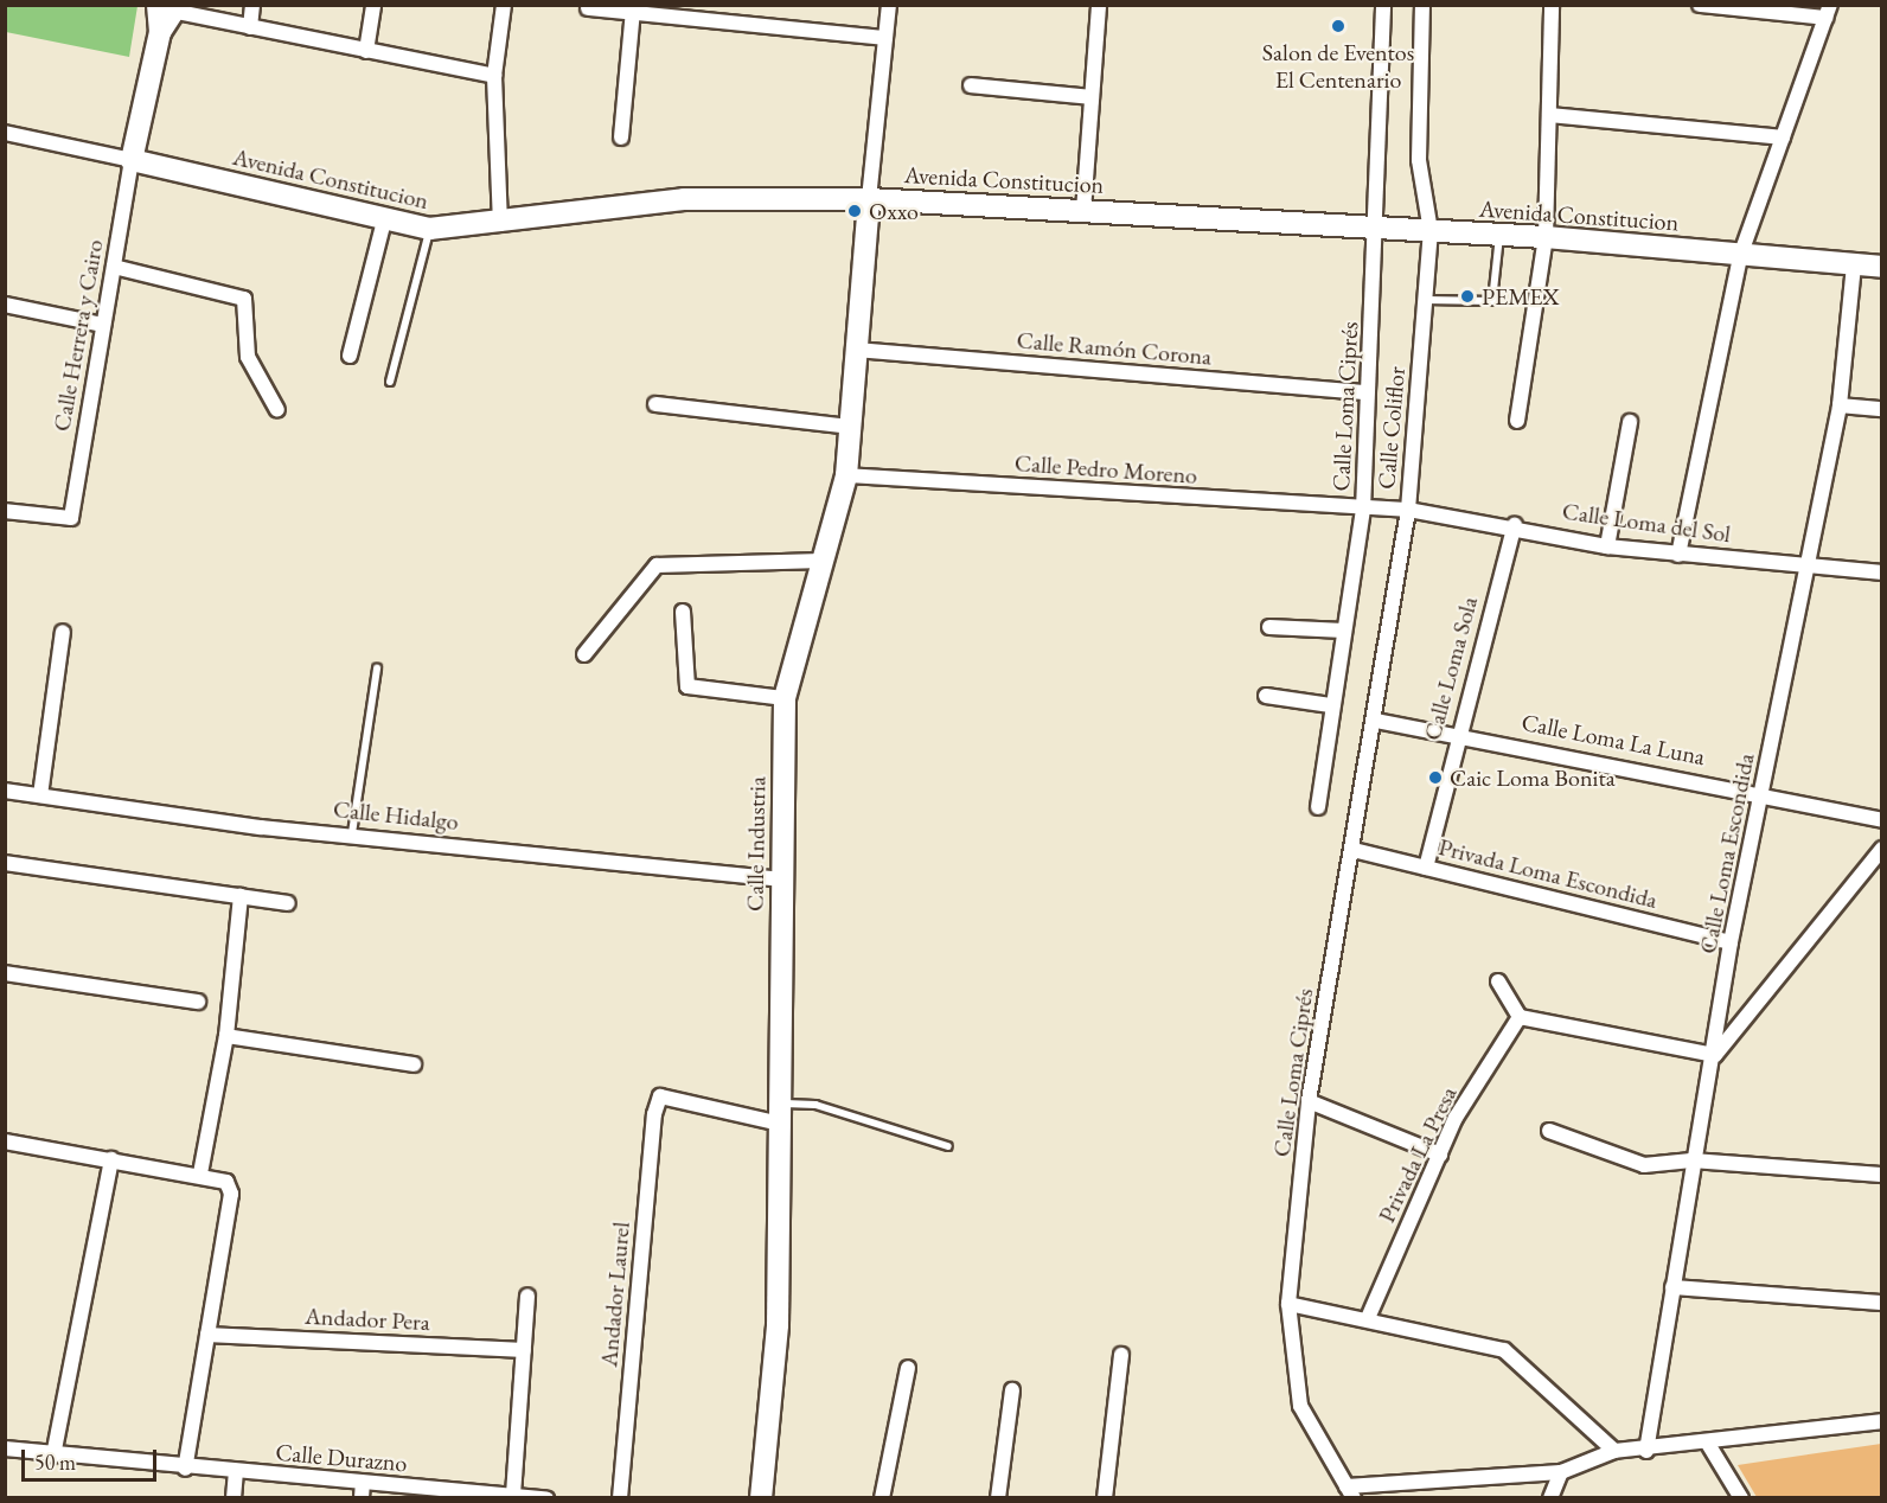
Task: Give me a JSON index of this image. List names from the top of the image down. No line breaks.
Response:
{"streets":{"street":["Avenida Constitucion","Calle Herrera y Cairo","Calle Ramón Corona","Calle Loma Ciprés","Calle Coliflor","Calle Pedro Moreno","Calle Loma del Sol","Calle Loma Sola","Calle Loma La Luna","Calle Hidalgo","Calle Industria","Calle Loma Escondida","Privada Loma Escondida","Privada La Presa","Andador Laurel","Andador Pera","Calle Durazno"]},"crossings":[["Avenida Constitucion","Calle Herrera y Cairo"],["Avenida Constitucion","Calle Loma Ciprés"],["Avenida Constitucion","Calle Coliflor"],["Avenida Constitucion","Calle Industria"],["Avenida Constitucion","Calle Loma Escondida"],["Calle Ramón Corona","Calle Loma Ciprés"],["Calle Ramón Corona","Calle Industria"],["Calle Loma Ciprés","Calle Coliflor"],["Calle Loma Ciprés","Calle Pedro Moreno"],["Calle Loma Ciprés","Calle Loma del Sol"],["Calle Loma Ciprés","Privada Loma Escondida"],["Calle Coliflor","Calle Loma del Sol"],["Calle Coliflor","Calle Loma La Luna"],["Calle Coliflor","Privada Loma Escondida"],["Calle Pedro Moreno","Calle Loma del Sol"],["Calle Pedro Moreno","Calle Industria"],["Calle Loma del Sol","Calle Loma Sola"],["Calle Loma del Sol","Calle Loma Escondida"],["Calle Loma Sola","Calle Loma La Luna"],["Calle Loma Sola","Privada Loma Escondida"],["Calle Loma La Luna","Calle Loma Escondida"],["Calle Hidalgo","Calle Industria"],["Calle Industria","Andador Laurel"],["Calle Loma Escondida","Privada Loma Escondida"]],"places":["Salon de Eventos El Centenario","Oxxo","PEMEX","Caic Loma Bonita"],"scale_bar":"50 m"}
